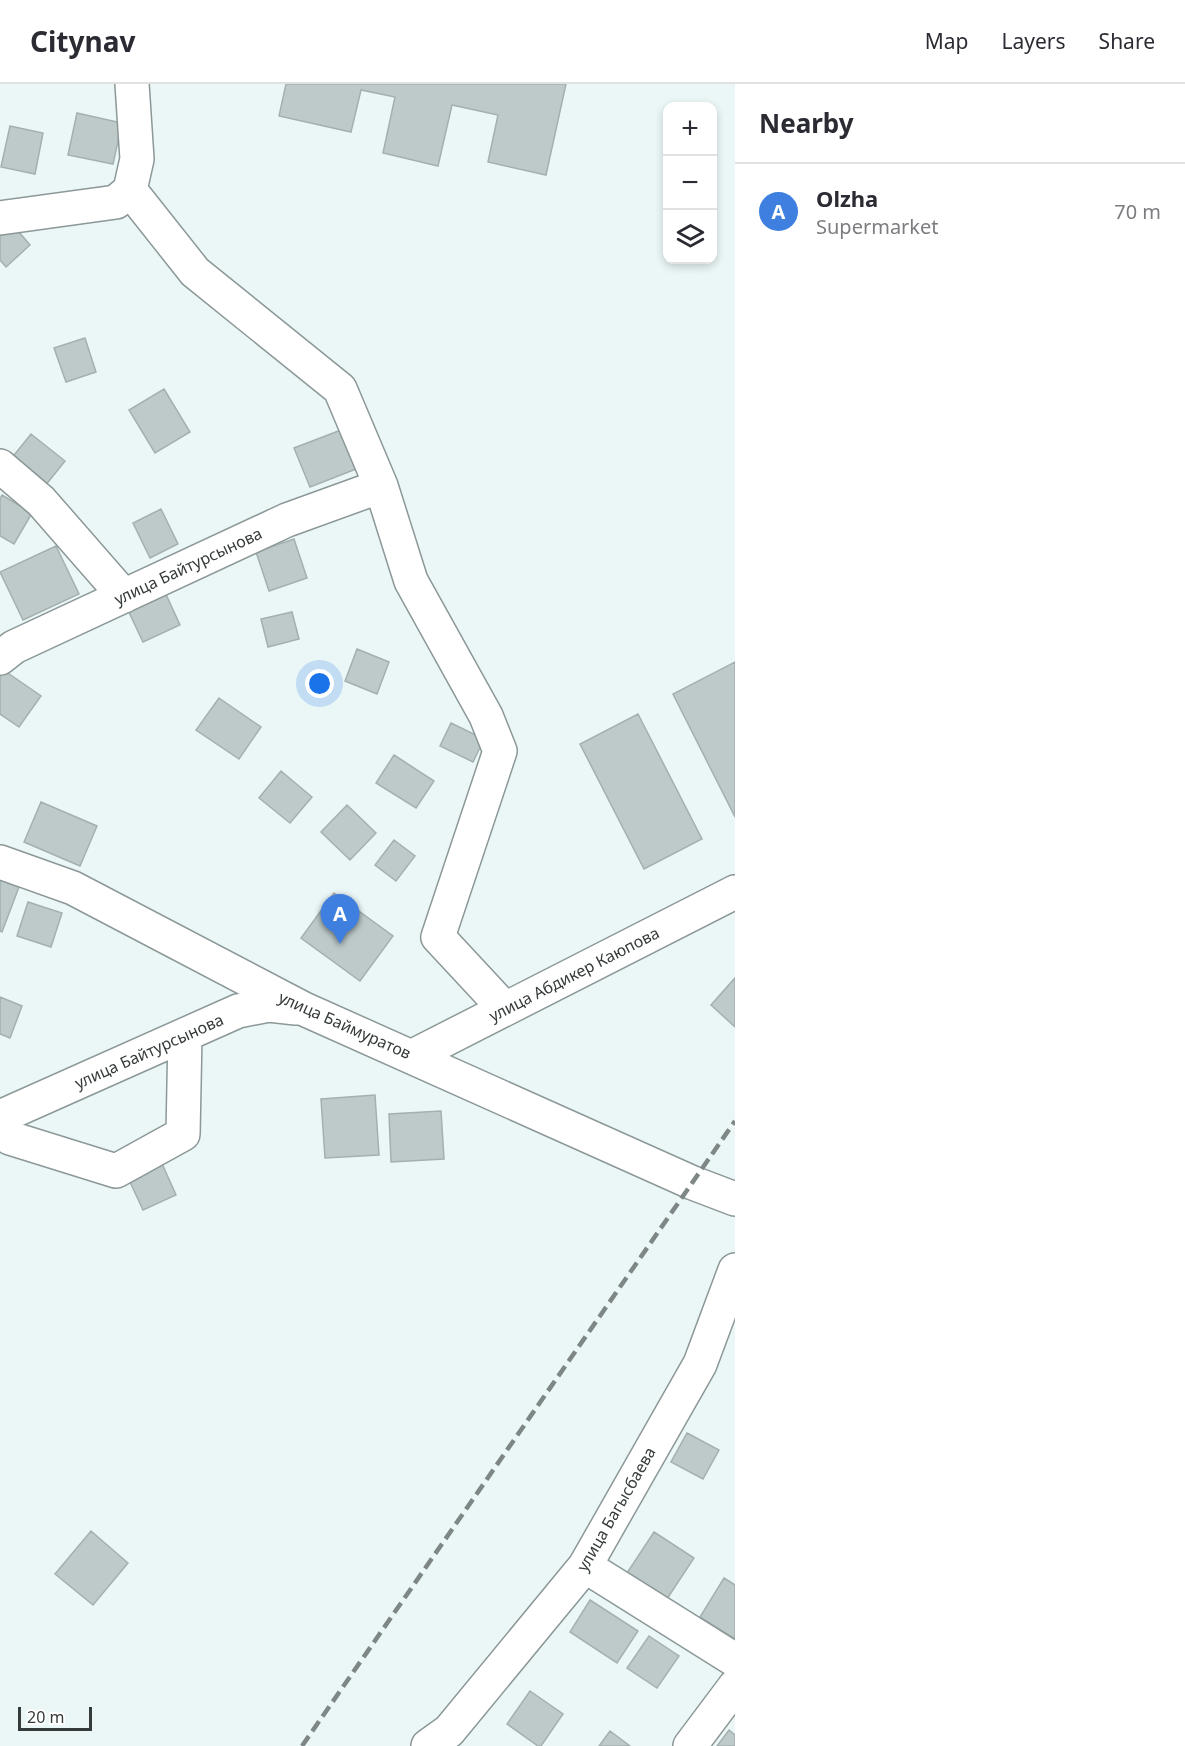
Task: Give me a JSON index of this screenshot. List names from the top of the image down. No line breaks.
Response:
{"streets":{"street":["улица Байтурсынова","улица Абдикер Каюпова","улица Баймуратов","улица Багысбаева"]},"crossings":[["улица Байтурсынова","улица Баймуратов"],["улица Абдикер Каюпова","улица Баймуратов"]],"scale_bar":"20 m","page":{"header":"Citynav","nav":["Map","Layers","Share"],"heading":"Nearby","map_buttons":["+","−"],"list":[{"mark":"A","name":"Olzha","note":"Supermarket","value":"70 m"}],"pins":"A","scale":"20 m"}}
